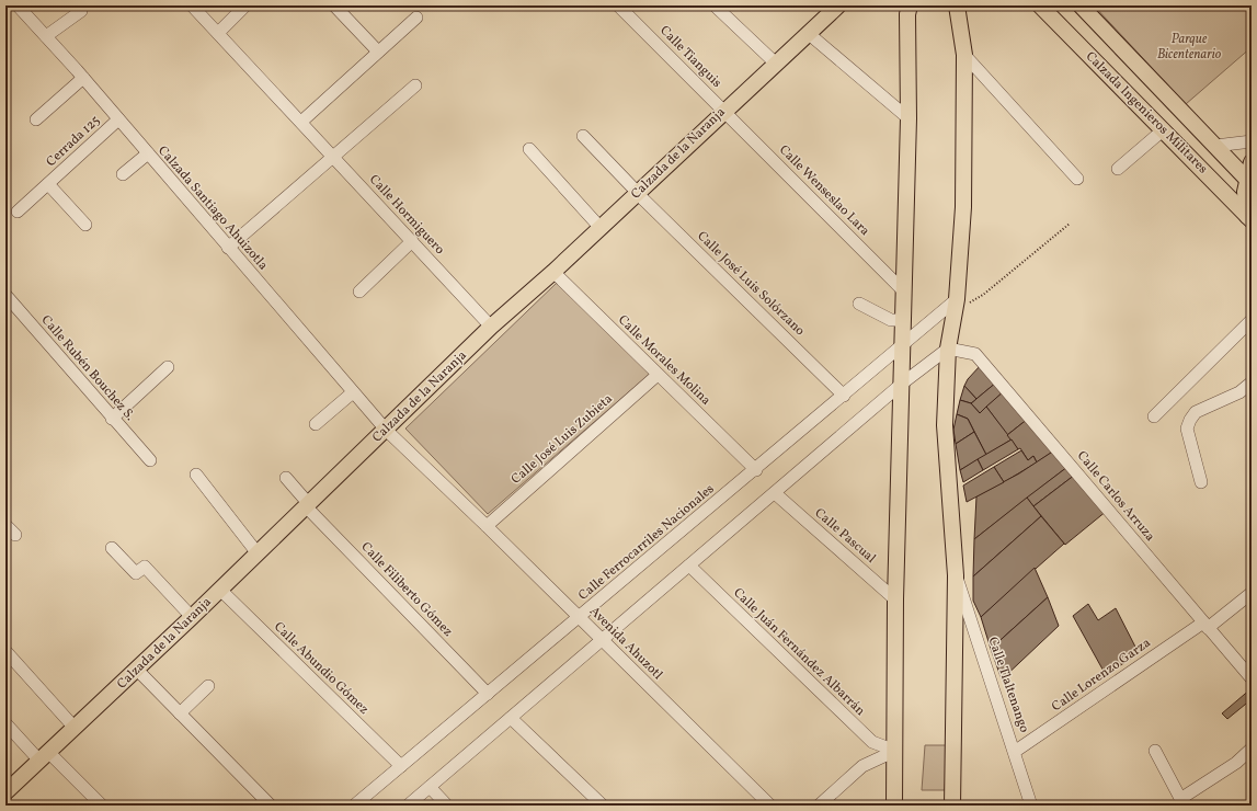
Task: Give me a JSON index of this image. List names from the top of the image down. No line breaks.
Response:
{"streets":{"main road":["Calzada Ingenieros Militares","Calzada de la Naranja"],"street":["Calle Tianguis","Cerrada 125","Calle Wenseslao Lara","Calzada Santiago Ahuizotla","Calle Hormiguero","Calle José Luis Solórzano","Calle Morales Molina","Calle Rubén Bouchez S.","Calle José Luis Zubieta","Calle Carlos Arruza","Calle Pascual","Calle Ferrocarriles Nacionales","Calle Filiberto Gómez","Avenida Ahuzotl","Calle Juán Fernández Albarrán","Calle Abundio Gómez","Calle Lorenzo Garza","Calle Tlaltenango"]},"crossings":[["Calle Tianguis","Calzada de la Naranja"],["Calle Tianguis","Calle Wenseslao Lara"],["Cerrada 125","Calzada Santiago Ahuizotla"],["Calzada de la Naranja","Calle Wenseslao Lara"],["Calzada de la Naranja","Calzada Santiago Ahuizotla"],["Calzada de la Naranja","Calle Hormiguero"],["Calzada de la Naranja","Calle José Luis Solórzano"],["Calzada de la Naranja","Calle Morales Molina"],["Calzada de la Naranja","Calle Filiberto Gómez"],["Calzada de la Naranja","Avenida Ahuzotl"],["Calzada de la Naranja","Calle Abundio Gómez"],["Calzada Santiago Ahuizotla","Avenida Ahuzotl"],["Calle José Luis Solórzano","Calle Ferrocarriles Nacionales"],["Calle Morales Molina","Calle José Luis Zubieta"],["Calle Morales Molina","Calle Ferrocarriles Nacionales"],["Calle José Luis Zubieta","Avenida Ahuzotl"],["Calle Carlos Arruza","Calle Lorenzo Garza"],["Calle Ferrocarriles Nacionales","Calle Filiberto Gómez"],["Calle Ferrocarriles Nacionales","Avenida Ahuzotl"],["Calle Ferrocarriles Nacionales","Calle Abundio Gómez"],["Calle Lorenzo Garza","Calle Tlaltenango"]],"parks":["Parque Bicentenario"]}
